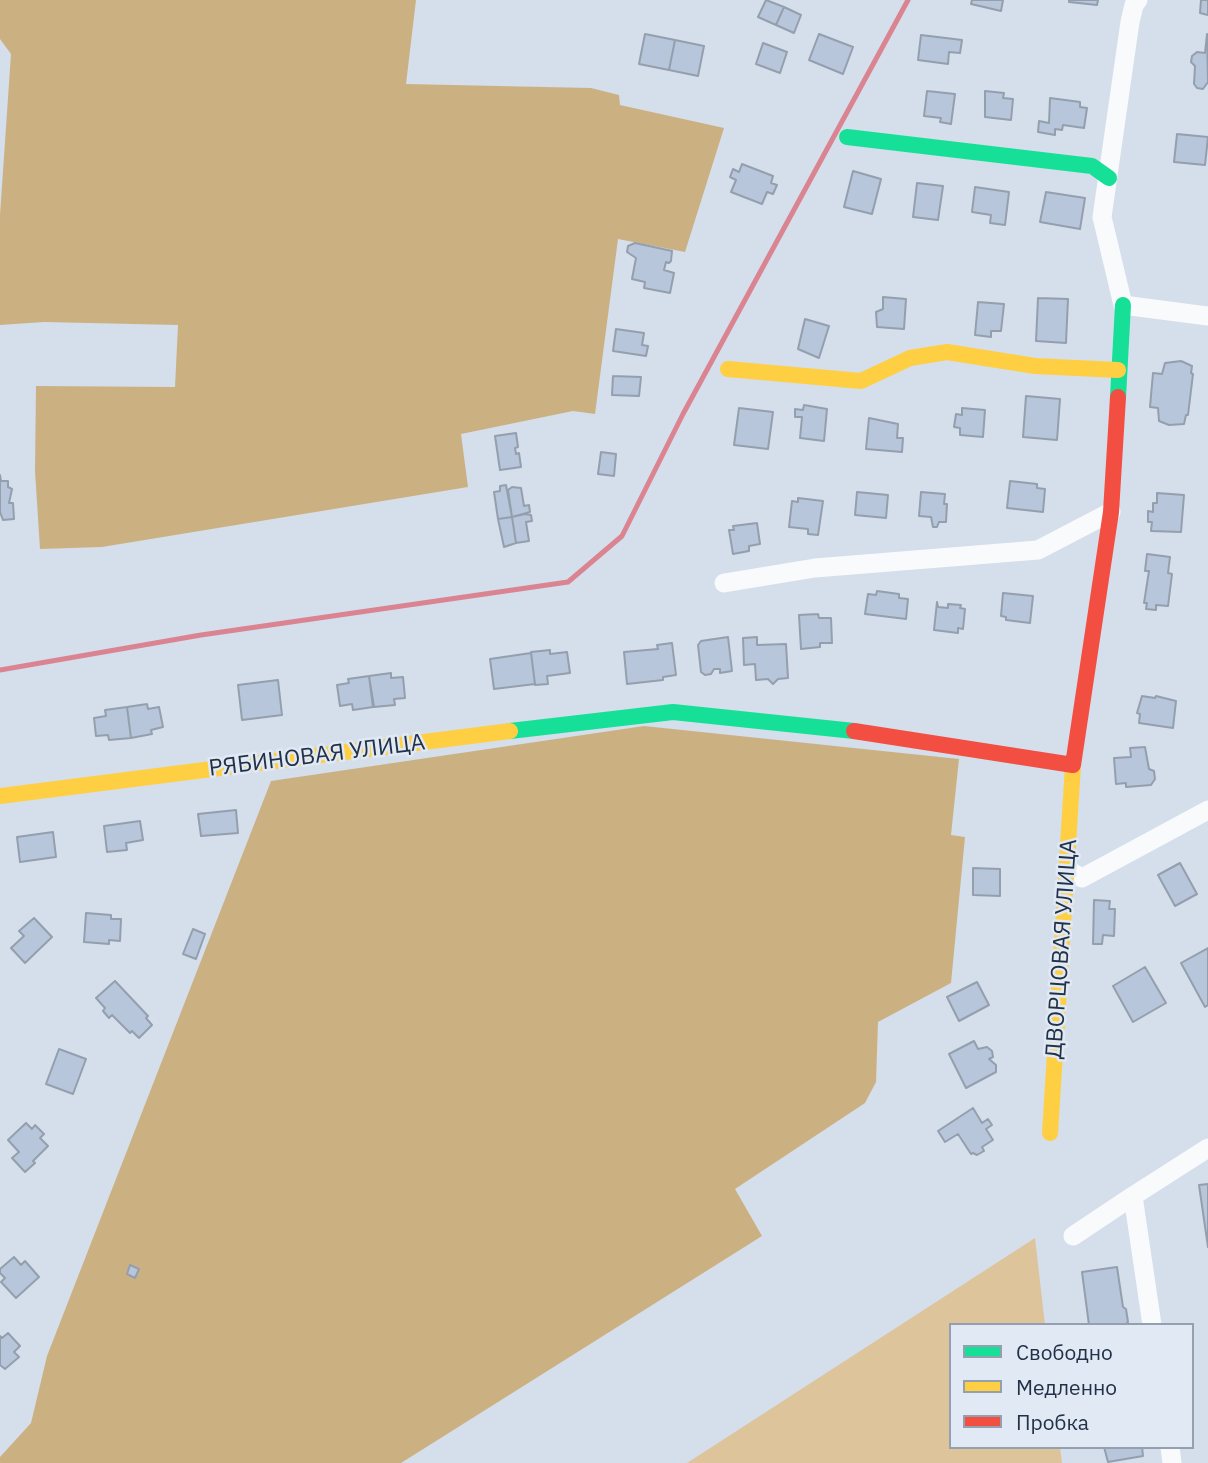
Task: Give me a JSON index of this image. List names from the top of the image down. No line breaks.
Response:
{"streets":{"street":["РЯБИНОВАЯ УЛИЦА","ДВОРЦОВАЯ УЛИЦА"]},"crossings":[["РЯБИНОВАЯ УЛИЦА","ДВОРЦОВАЯ УЛИЦА"]],"legend":["Свободно","Медленно","Пробка"]}
